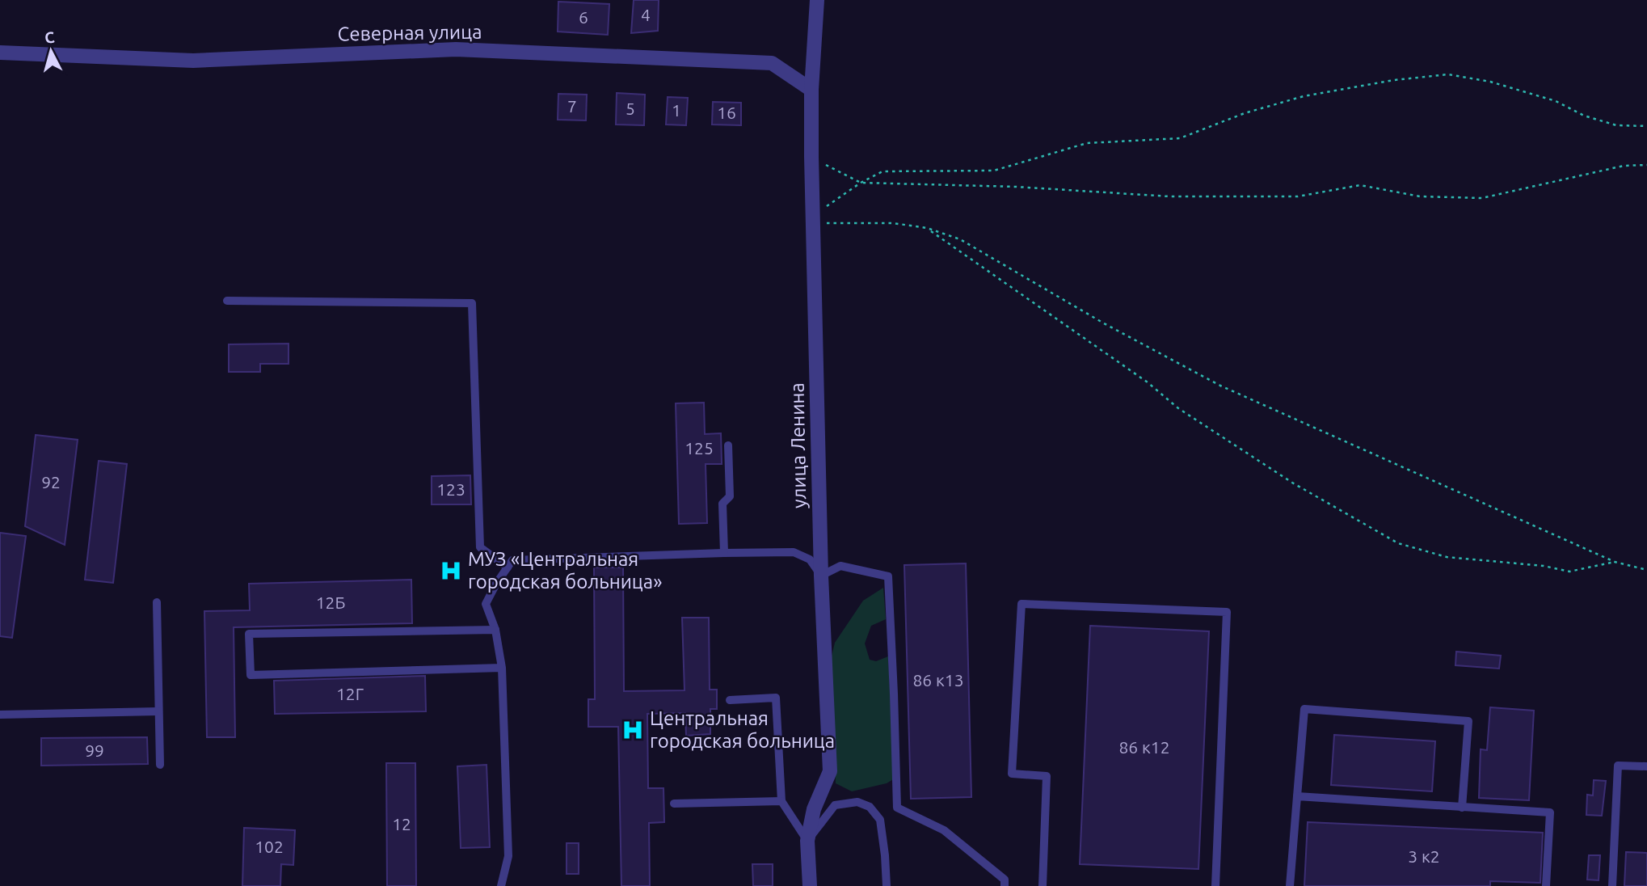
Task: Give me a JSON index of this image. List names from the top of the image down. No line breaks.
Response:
{"streets":{"street":["Северная улица","улица Ленина"]},"crossings":[["Северная улица","улица Ленина"]],"places":{"hospital":["МУЗ «Центральная городская больница»","Центральная городская больница"]},"house_numbers":["4","6","7","5","1","16","125","92","123","12Б","86 к13","12Г","86 к12","99","12","102","3 к2"],"north":"top"}
